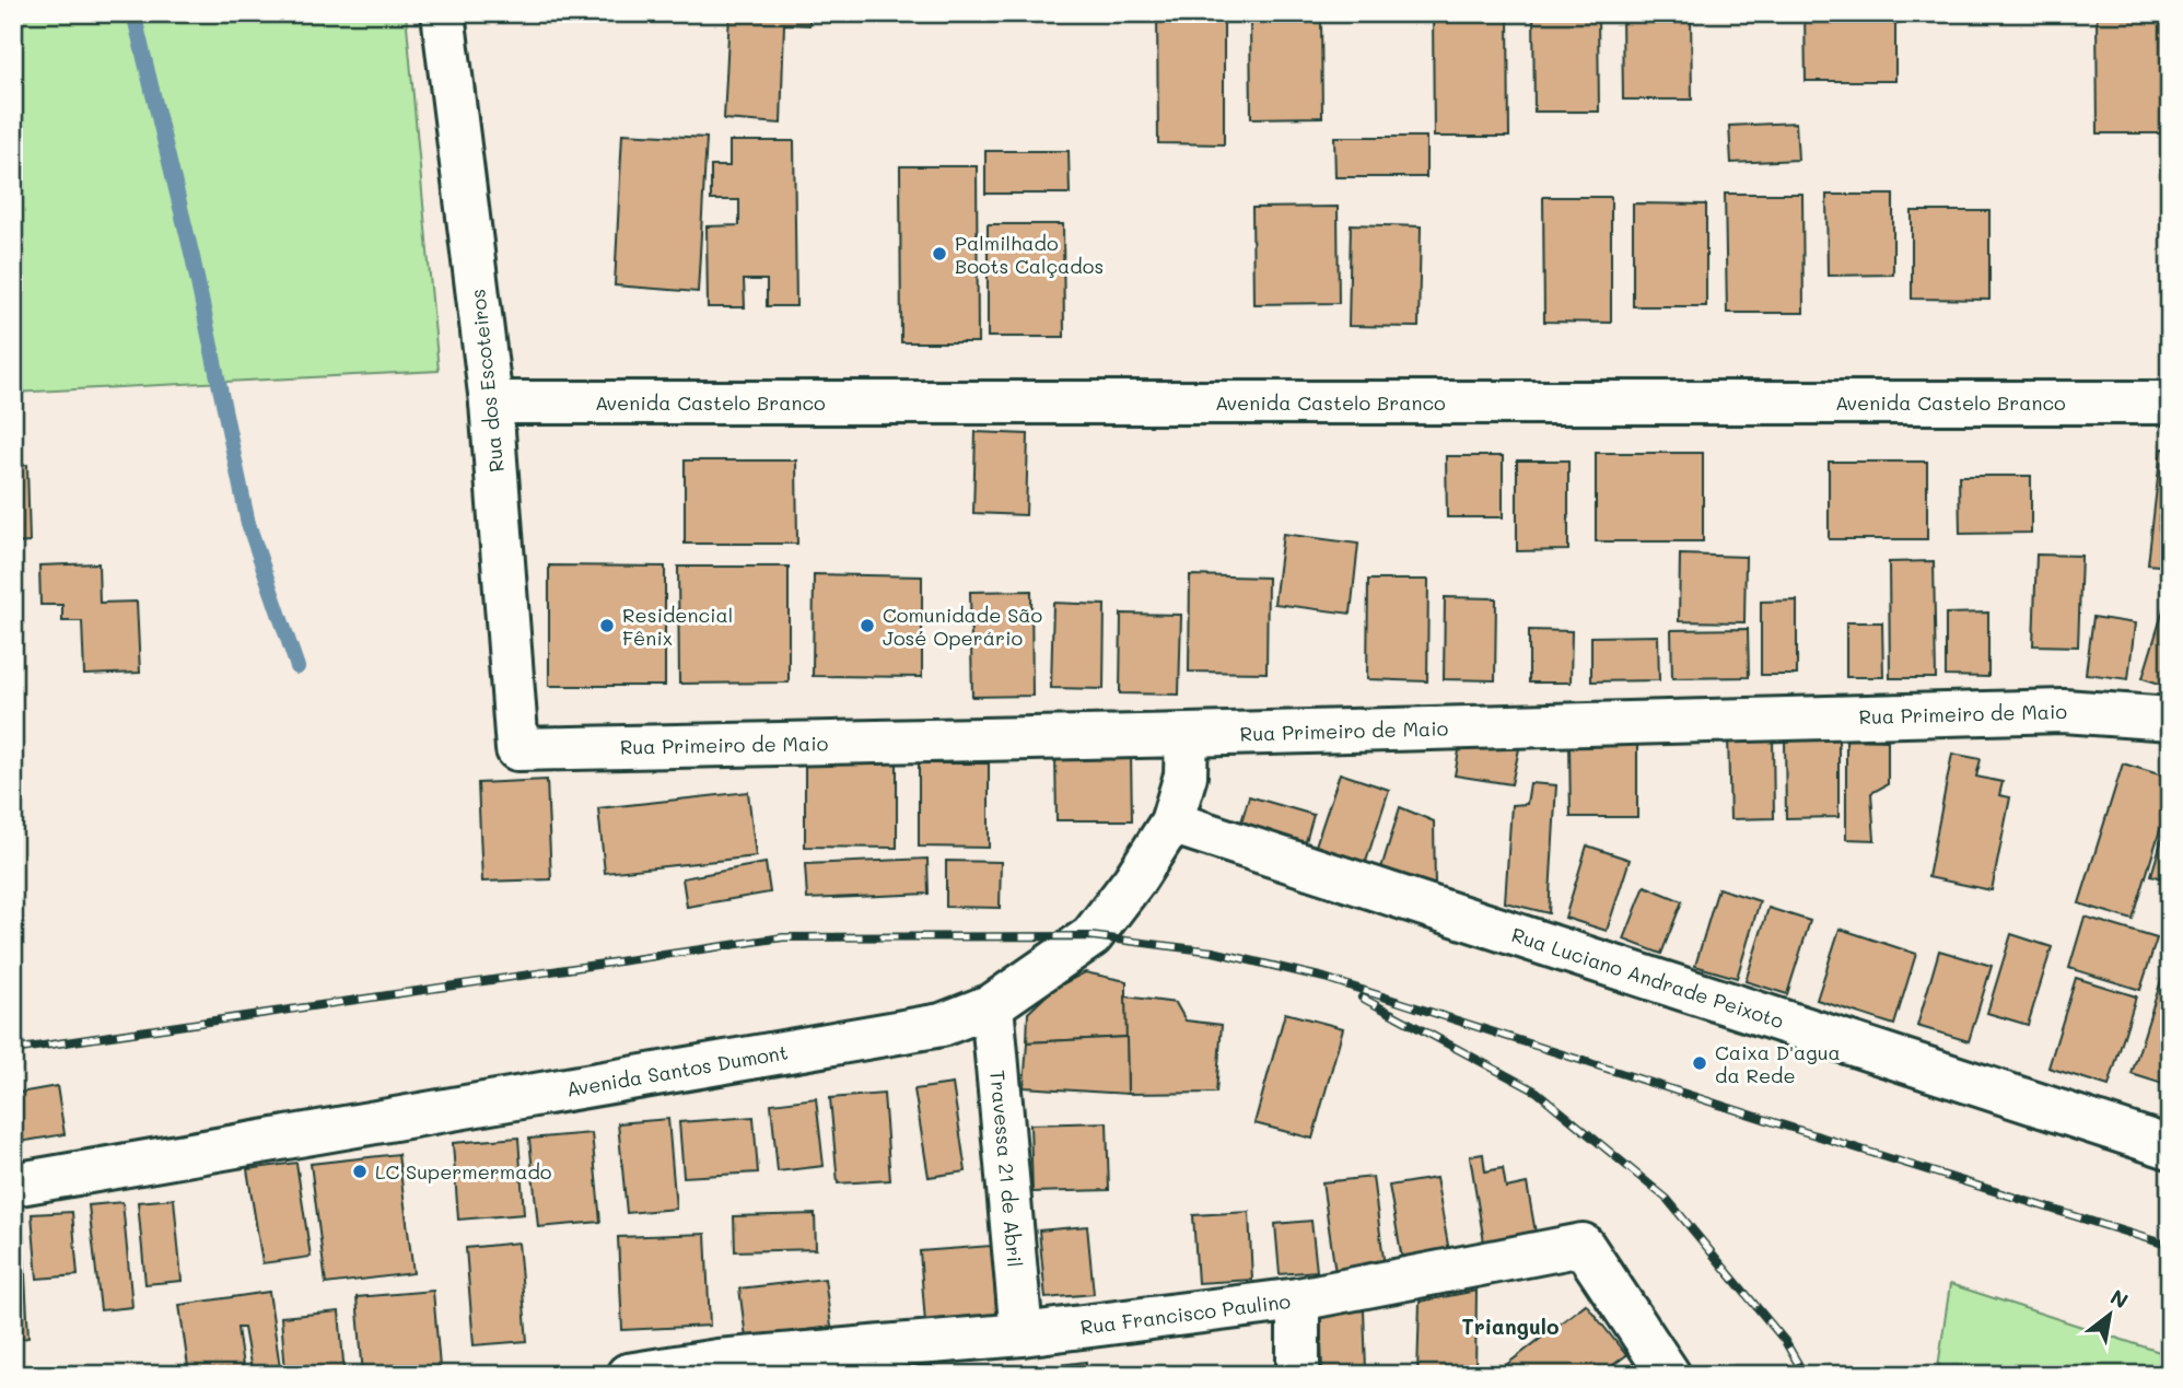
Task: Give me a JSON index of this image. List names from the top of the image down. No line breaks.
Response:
{"streets":{"street":["Rua dos Escoteiros","Avenida Castelo Branco","Rua Primeiro de Maio","Rua Luciano Andrade Peixoto","Avenida Santos Dumont","Travessa 21 de Abril","Rua Francisco Paulino"]},"crossings":[["Rua dos Escoteiros","Avenida Castelo Branco"],["Rua dos Escoteiros","Rua Primeiro de Maio"],["Rua Primeiro de Maio","Avenida Santos Dumont"],["Rua Luciano Andrade Peixoto","Avenida Santos Dumont"],["Avenida Santos Dumont","Travessa 21 de Abril"],["Travessa 21 de Abril","Rua Francisco Paulino"]],"districts":["Triangulo"],"places":["Palmilhado Boots Calçados","Residencial Fênix","Comunidade São José Operário","Caixa D'agua da Rede","LC Supermermado"],"north":"top right"}
